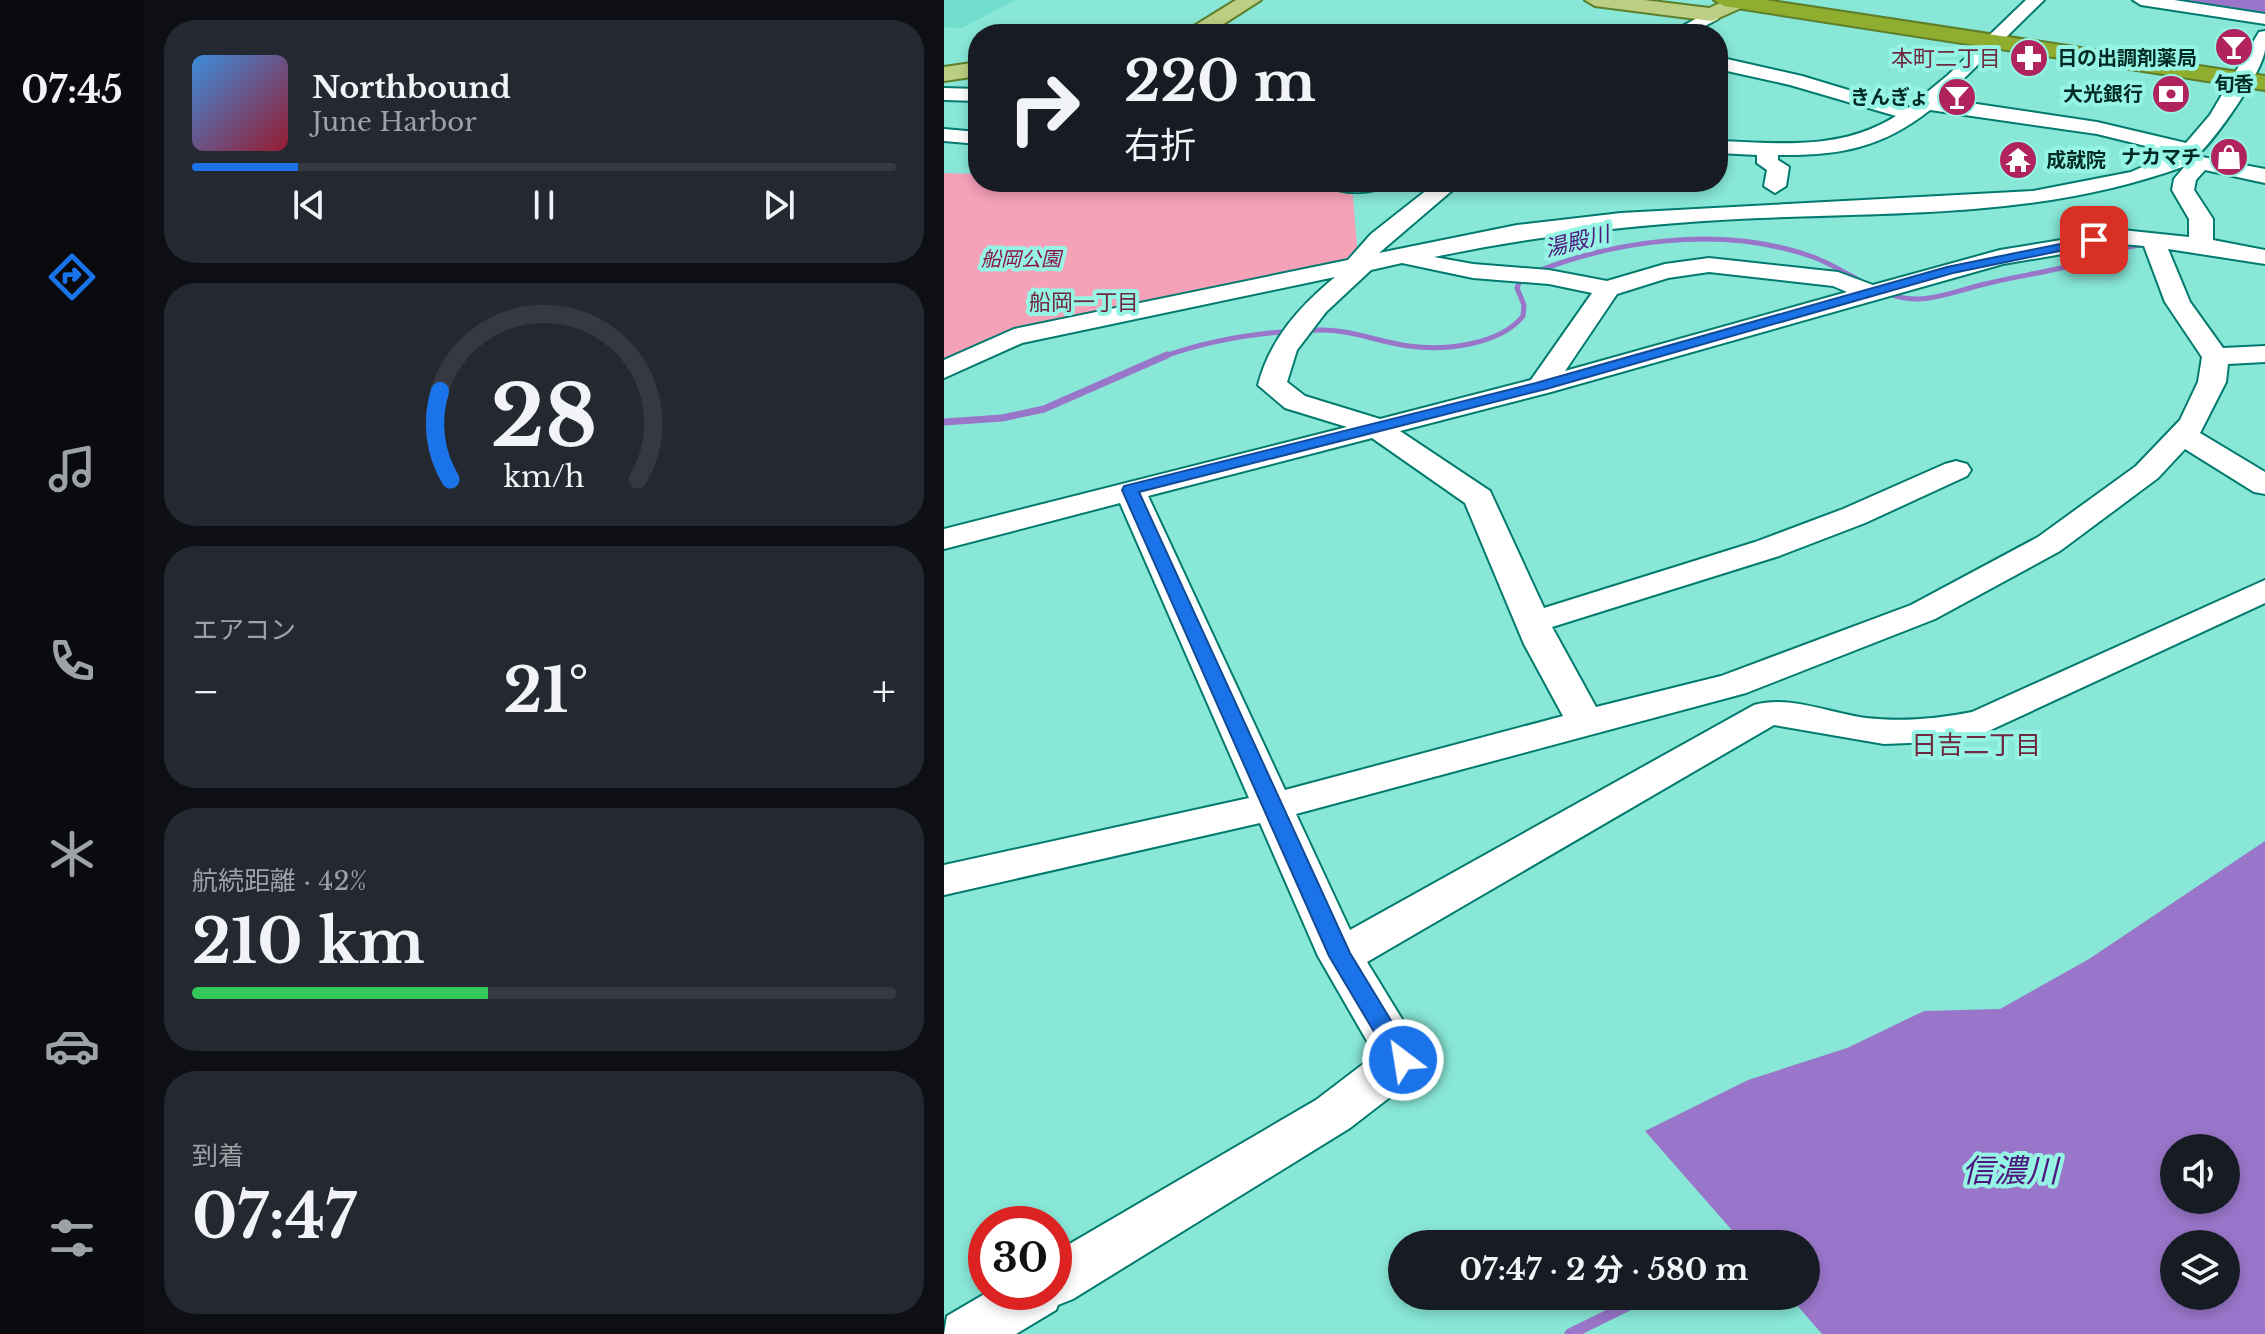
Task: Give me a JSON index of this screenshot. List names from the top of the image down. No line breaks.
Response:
{"districts":["本町二丁目","船岡一丁目","日吉二丁目"],"water":["湯殿川","信濃川"],"parks":["船岡公園"],"places":{"bar":["旬香","きんぎょ"],"pharmacy":["日の出調剤薬局"],"bank":["大光銀行"],"shop":["ナカマチ"],"temple":["成就院"]},"page":{"tabs":"07:45","turn":["220 m","右折"],"song":["Northbound","June Harbor"],"tile":["エアコン",["航続距離 · 42%","210 km"],["到着","07:47"]],"heat":["−","21°","+"],"limit":"30","trip":"07:47 · 2 分 · 580 m","gauge":["28","km/h"]}}
